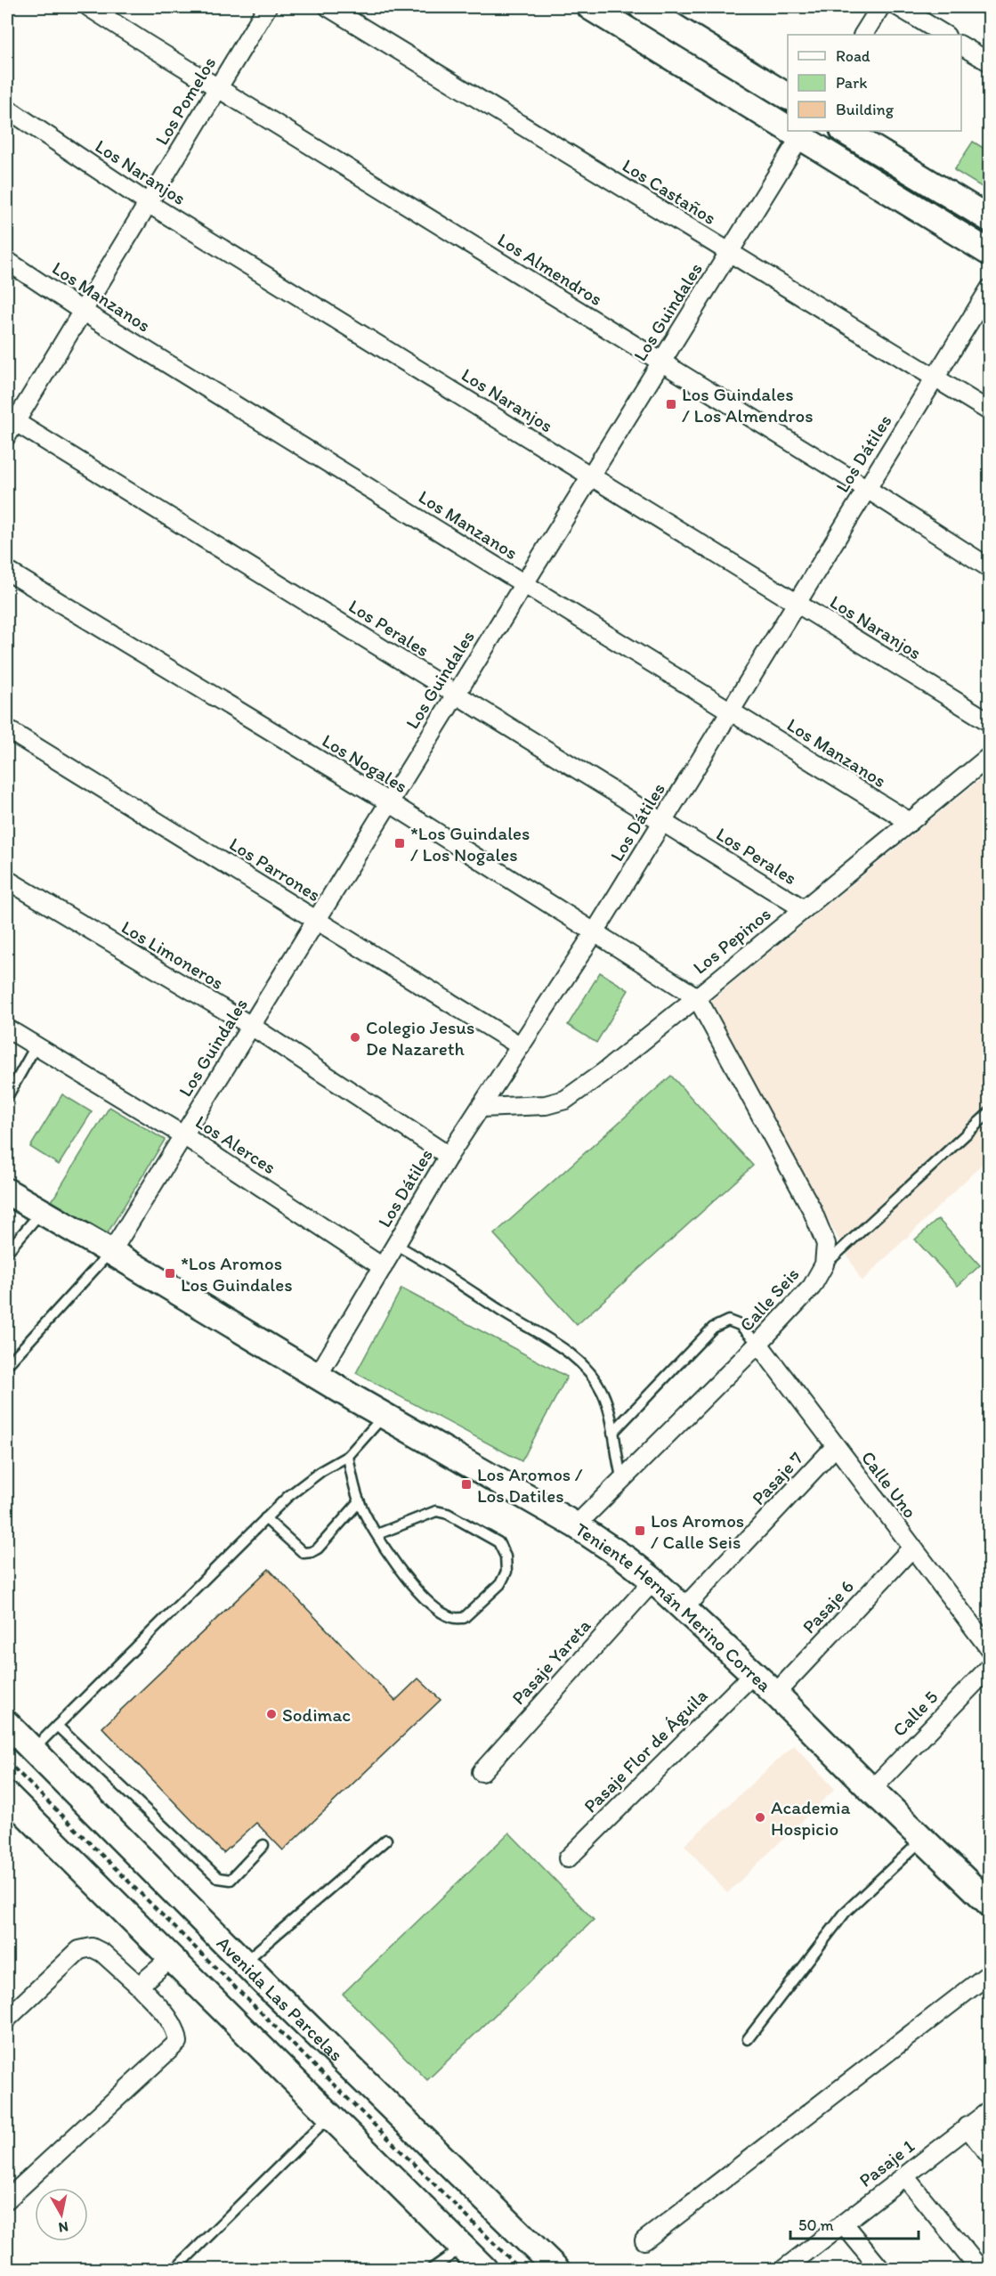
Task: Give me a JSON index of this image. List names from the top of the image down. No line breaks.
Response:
{"streets":{"street":["Los Pomelos","Los Naranjos","Los Castaños","Los Almendros","Los Manzanos","Los Guindales","Los Dátiles","Los Perales","Los Nogales","Los Parrones","Los Pepinos","Los Limoneros","Los Alerces","Calle Seis","Pasaje 7","Calle Uno","Pasaje 6","Teniente Hernán Merino Correa","Pasaje Yareta","Calle 5","Pasaje Flor de Águila","Avenida Las Parcelas","Pasaje 1"]},"crossings":[["Los Pomelos","Los Naranjos"],["Los Pomelos","Los Almendros"],["Los Pomelos","Los Manzanos"],["Los Pomelos","Los Perales"],["Los Naranjos","Los Guindales"],["Los Naranjos","Los Dátiles"],["Los Castaños","Los Guindales"],["Los Castaños","Los Dátiles"],["Los Almendros","Los Guindales"],["Los Almendros","Los Dátiles"],["Los Manzanos","Los Guindales"],["Los Manzanos","Los Dátiles"],["Los Manzanos","Los Pepinos"],["Los Guindales","Los Perales"],["Los Guindales","Los Nogales"],["Los Guindales","Los Parrones"],["Los Guindales","Los Limoneros"],["Los Guindales","Los Alerces"],["Los Guindales","Teniente Hernán Merino Correa"],["Los Dátiles","Los Perales"],["Los Dátiles","Los Nogales"],["Los Dátiles","Los Parrones"],["Los Dátiles","Los Pepinos"],["Los Dátiles","Los Limoneros"],["Los Dátiles","Los Alerces"],["Los Dátiles","Teniente Hernán Merino Correa"],["Los Perales","Los Pepinos"],["Los Nogales","Los Pepinos"],["Los Nogales","Calle Seis"],["Los Pepinos","Calle Seis"],["Calle Seis","Calle Uno"],["Calle Seis","Teniente Hernán Merino Correa"],["Pasaje 7","Calle Uno"],["Pasaje 7","Teniente Hernán Merino Correa"],["Calle Uno","Pasaje 6"],["Pasaje 6","Teniente Hernán Merino Correa"],["Teniente Hernán Merino Correa","Pasaje Yareta"],["Teniente Hernán Merino Correa","Calle 5"],["Teniente Hernán Merino Correa","Pasaje Flor de Águila"]],"places":{"transit":["Los Guindales / Los Almendros","*Los Guindales / Los Nogales","*Los Aromos Los Guindales","Los Aromos / Los Datiles","Los Aromos / Calle Seis"],"other":["Colegio Jesus De Nazareth","Sodimac","Academia Hospicio"]},"legend":["Road","Park","Building"],"scale_bar":"50 m","north":"bottom"}
